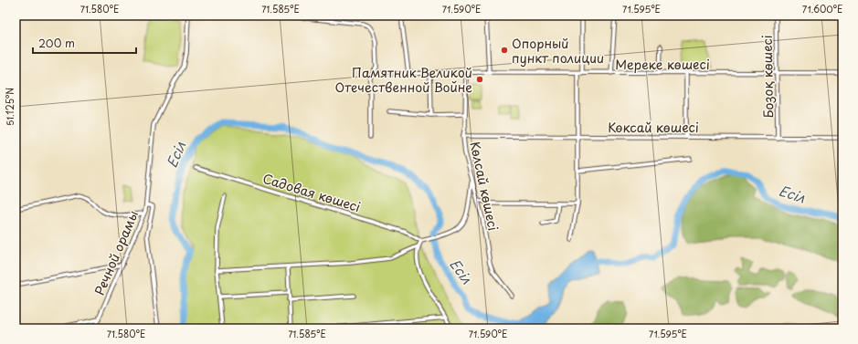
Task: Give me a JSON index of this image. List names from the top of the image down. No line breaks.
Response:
{"streets":{"street":["Мереке көшесі","Бозоқ көшесі","Көксай көшесі","Көлсай көшесі","Садовая көшесі","Речной орамы"]},"crossings":[["Мереке көшесі","Бозоқ көшесі"],["Мереке көшесі","Көлсай көшесі"],["Бозоқ көшесі","Көксай көшесі"],["Көксай көшесі","Көлсай көшесі"]],"water":["Есіл"],"places":["Опорный пункт полиции","Памятник Великой Отечественной Войне"],"scale_bar":"200 m","coordinates":["71.580°E","71.585°E","71.590°E","71.595°E","71.600°E","51.125°N"]}
